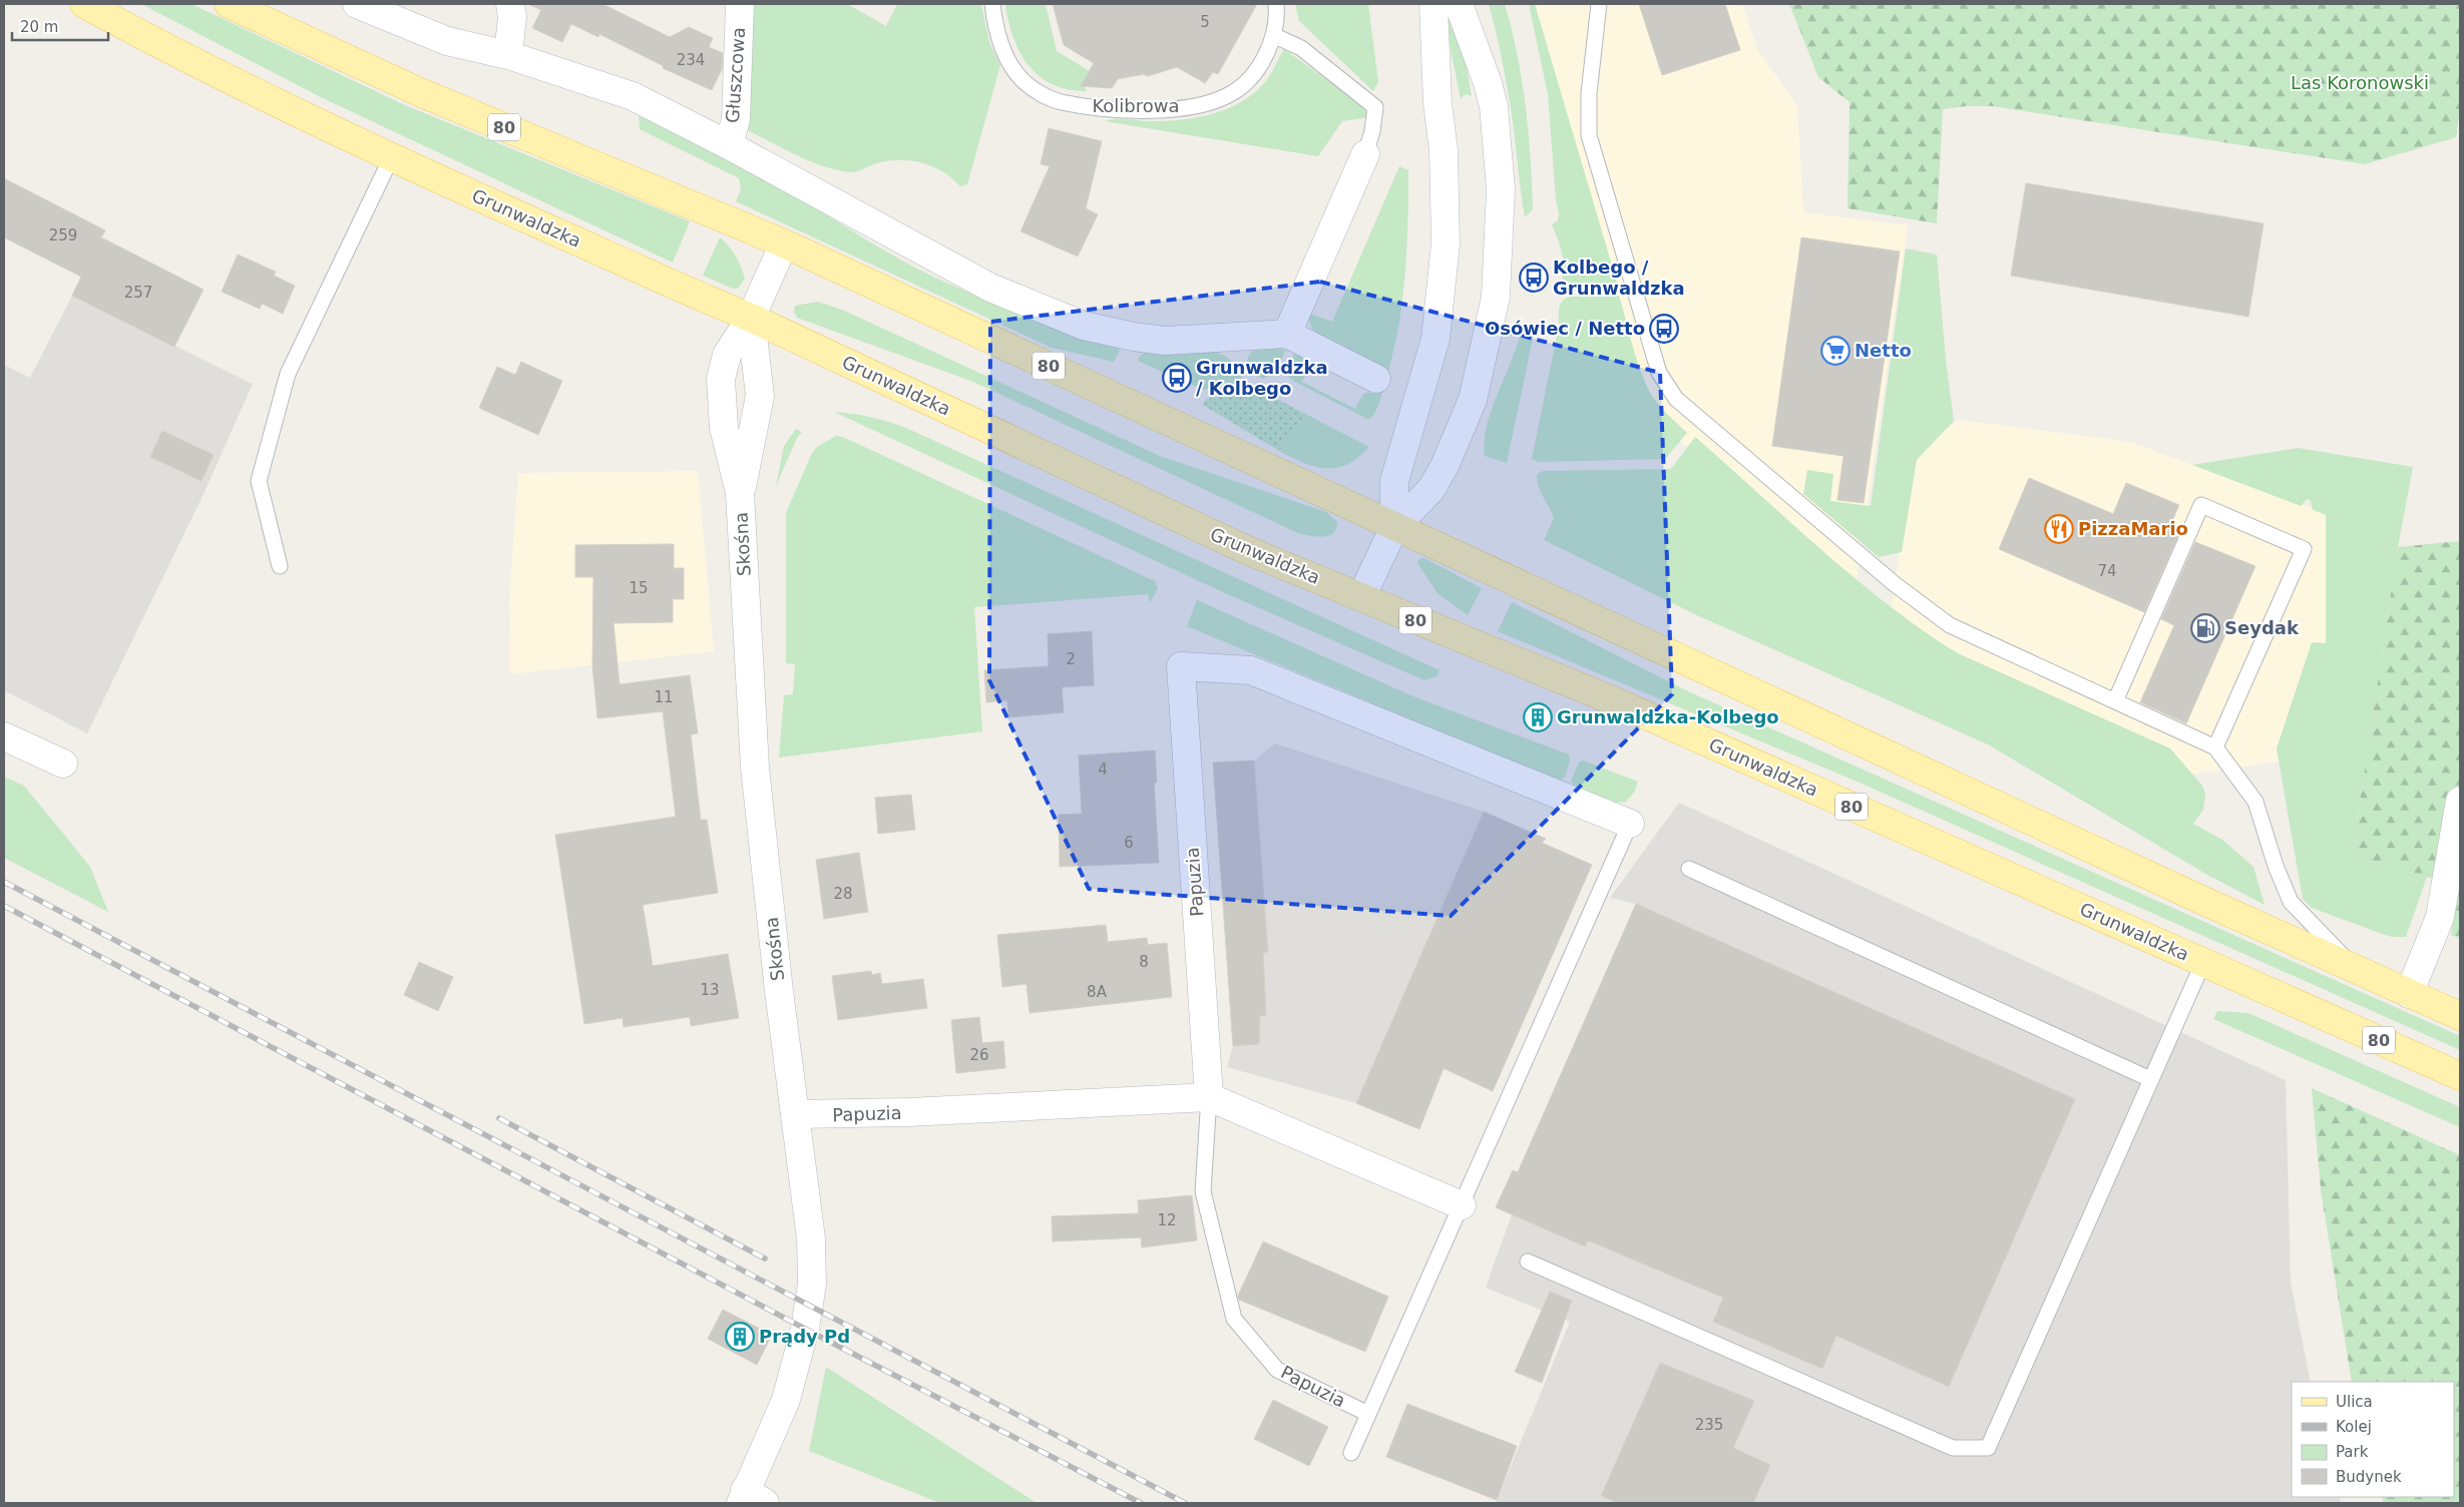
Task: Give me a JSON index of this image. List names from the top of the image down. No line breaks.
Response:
{"streets":{"main road":["80","Grunwaldzka"],"street":["Głuszcowa","Skośna","Papuzia"],"lane":["Kolibrowa"]},"crossings":[["80","Skośna"],["Grunwaldzka","Skośna"],["Skośna","Papuzia"]],"parks":["Las Koronowski"],"places":{"bus stop":["Kolbego / Grunwaldzka","Osówiec / Netto","Grunwaldzka / Kolbego"],"supermarket":["Netto"],"restaurant":["PizzaMario"],"fuel station":["Seydak"],"building":["Grunwaldzka-Kolbego","Prądy Pd"]},"house_numbers":["5","234","259","257","74","15","2","11","4","6","28","8","13","8A","26","12","235"],"legend":["Ulica","Kolej","Park","Budynek"],"scale_bar":"20 m"}
